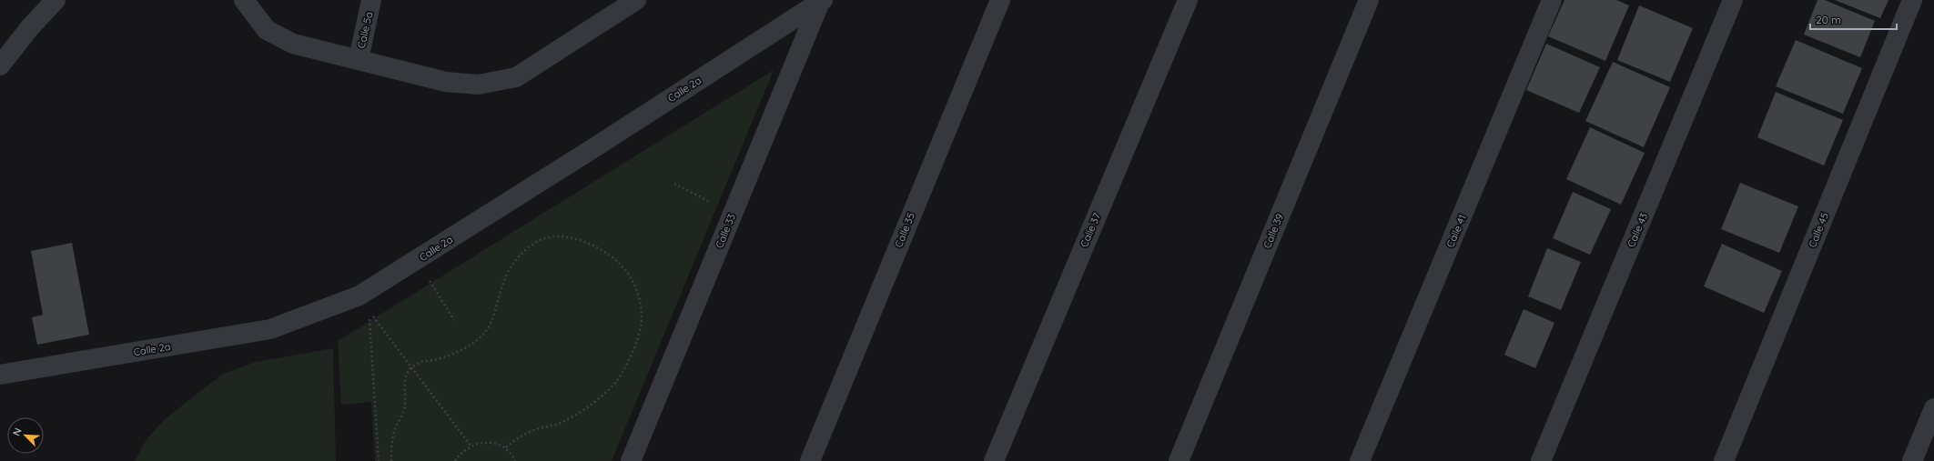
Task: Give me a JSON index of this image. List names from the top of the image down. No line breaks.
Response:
{"streets":{"street":["Calle 5a","Calle 2a","Calle 35","Calle 37","Calle 43","Calle 45","Calle 33","Calle 39","Calle 41"]},"crossings":[["Calle 2a","Calle 33"]],"scale_bar":"20 m","north":"top left"}
